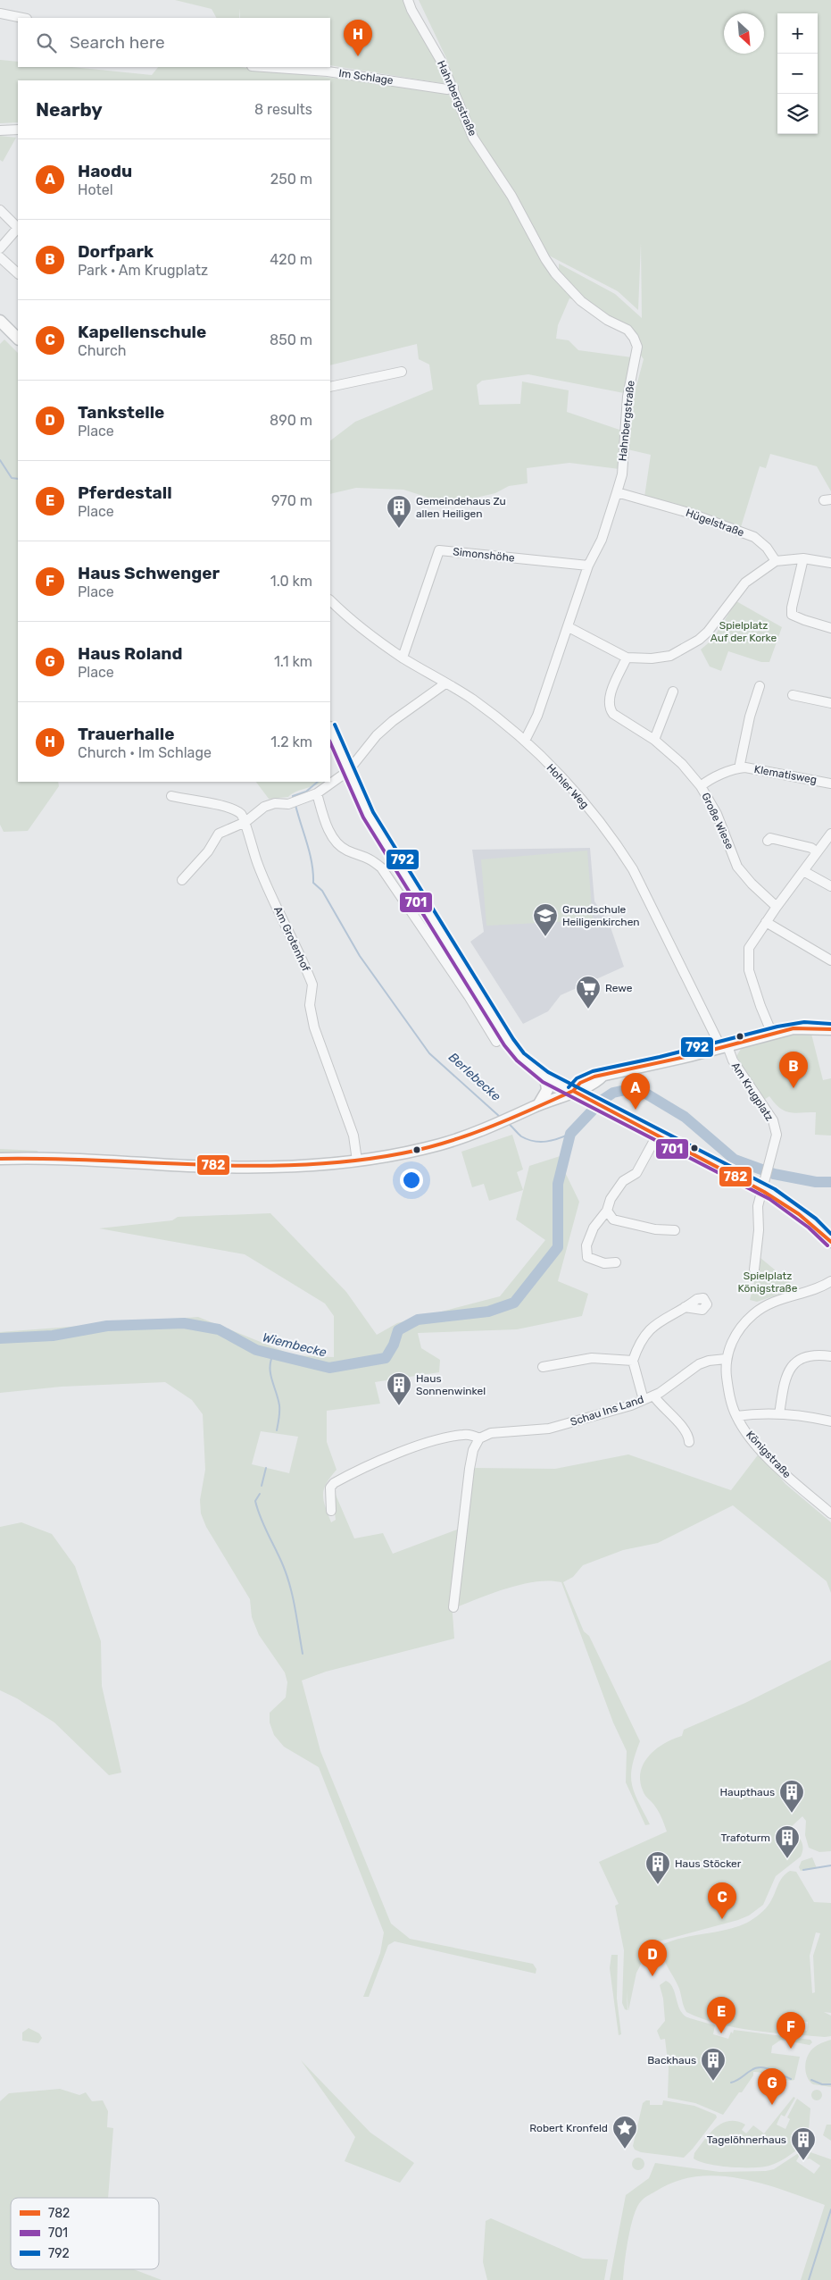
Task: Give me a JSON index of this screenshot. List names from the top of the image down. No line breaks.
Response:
{"streets":{"street":["Im Schlage","Hahnbergstraße","Hügelstraße","Simonshöhe","Klematisweg","Hohler Weg","Große Wiese","Am Grotenhof","Am Krugplatz","Schau Ins Land","Königstraße"]},"crossings":[["Im Schlage","Hahnbergstraße"],["Hahnbergstraße","Hügelstraße"],["Hahnbergstraße","Simonshöhe"],["Hahnbergstraße","Hohler Weg"],["Simonshöhe","Hohler Weg"],["Klematisweg","Große Wiese"],["Hohler Weg","Am Krugplatz"],["Schau Ins Land","Königstraße"]],"water":["Berlebecke","Wiembecke"],"parks":["Spielplatz Auf der Korke","Spielplatz Königstraße"],"places":{"building":["Gemeindehaus Zu allen Heiligen","Haus Sonnenwinkel","Haupthaus","Trafoturm","Haus Stöcker","Backhaus","Tagelöhnerhaus"],"school or university":["Grundschule Heiligenkirchen"],"supermarket":["Rewe"],"place":["Robert Kronfeld"]},"lines":["transit line 792","transit line 701","transit line 782"],"legend":["782","701","792"],"north":"bottom right","page":{"map_buttons":["+","−"],"search":"Search here","pins":["H","B","A","C","D","E","F","G"],"heading":["Nearby","8 results"],"list":[{"mark":"A","name":"Haodu","note":"Hotel","value":"250 m"},{"mark":"B","name":"Dorfpark","note":"Park · Am Krugplatz","value":"420 m"},{"mark":"C","name":"Kapellenschule","note":"Church","value":"850 m"},{"mark":"D","name":"Tankstelle","note":"Place","value":"890 m"},{"mark":"E","name":"Pferdestall","note":"Place","value":"970 m"},{"mark":"F","name":"Haus Schwenger","note":"Place","value":"1.0 km"},{"mark":"G","name":"Haus Roland","note":"Place","value":"1.1 km"},{"mark":"H","name":"Trauerhalle","note":"Church · Im Schlage","value":"1.2 km"}]}}
